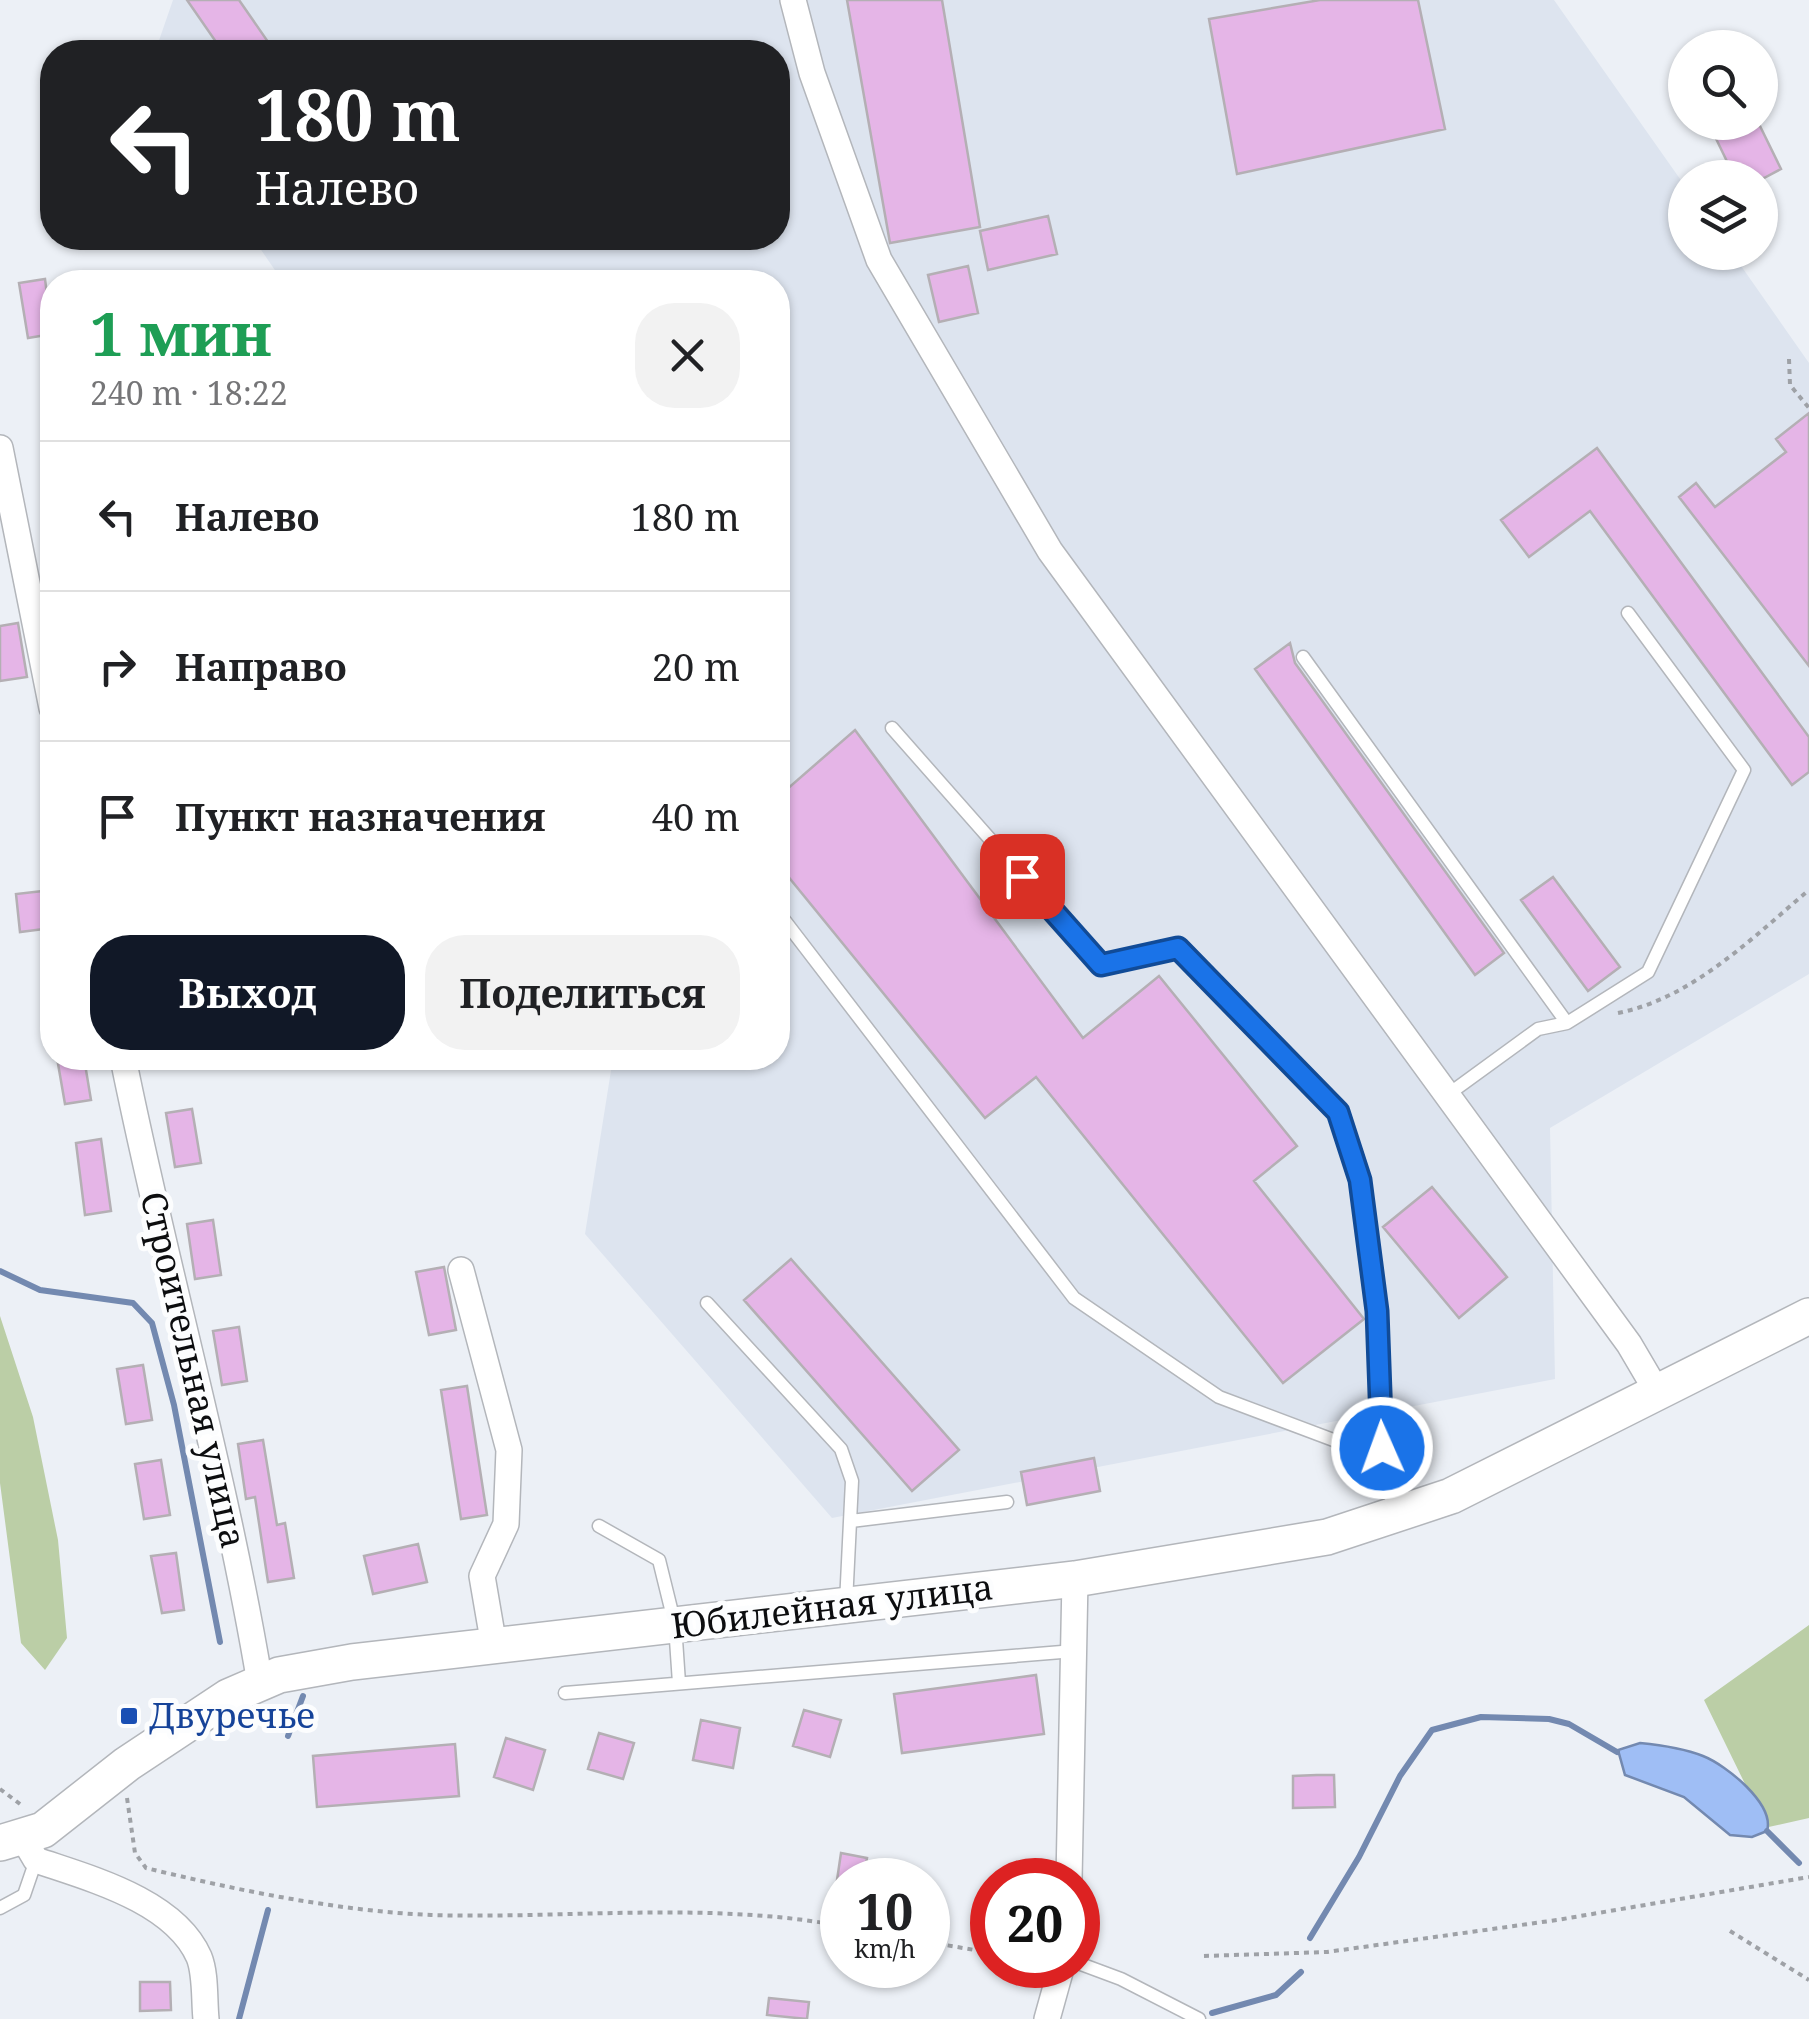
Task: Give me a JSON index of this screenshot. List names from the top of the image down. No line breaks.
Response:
{"streets":{"main road":["Юбилейная улица"],"street":["Строительная улица"]},"crossings":[["Строительная улица","Юбилейная улица"]],"places":{"transit":["Двуречье"]},"page":{"turn":["180 m","Налево"],"heading":["1 мин","240 m · 18:22"],"list":[{"name":"Налево","value":"180 m"},{"name":"Направо","value":"20 m"},{"name":"Пункт назначения","value":"40 m"}],"buttons":["Выход","Поделиться"],"speed":"10 km/h","limit":"20"}}
